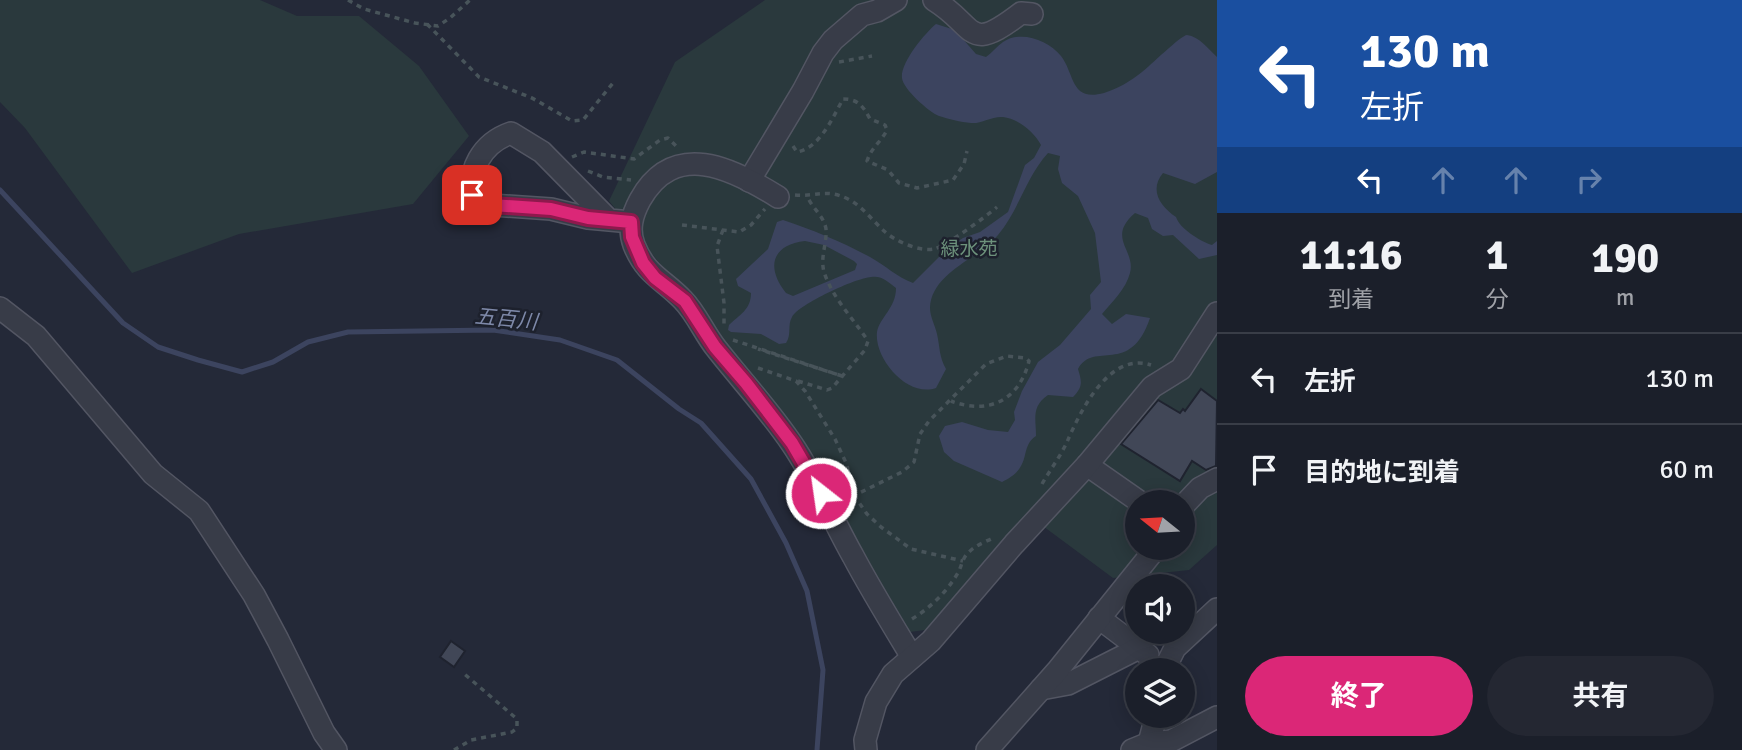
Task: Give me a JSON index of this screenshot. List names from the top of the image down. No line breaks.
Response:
{"water":["五百川"],"parks":["緑水苑"],"north":"left","page":{"turn":["130 m","左折"],"eta":["11:16","到着","1","分","190","m"],"list":[{"name":"左折","value":"130 m"},{"name":"目的地に到着","value":"60 m"}],"buttons":["終了","共有"]}}
